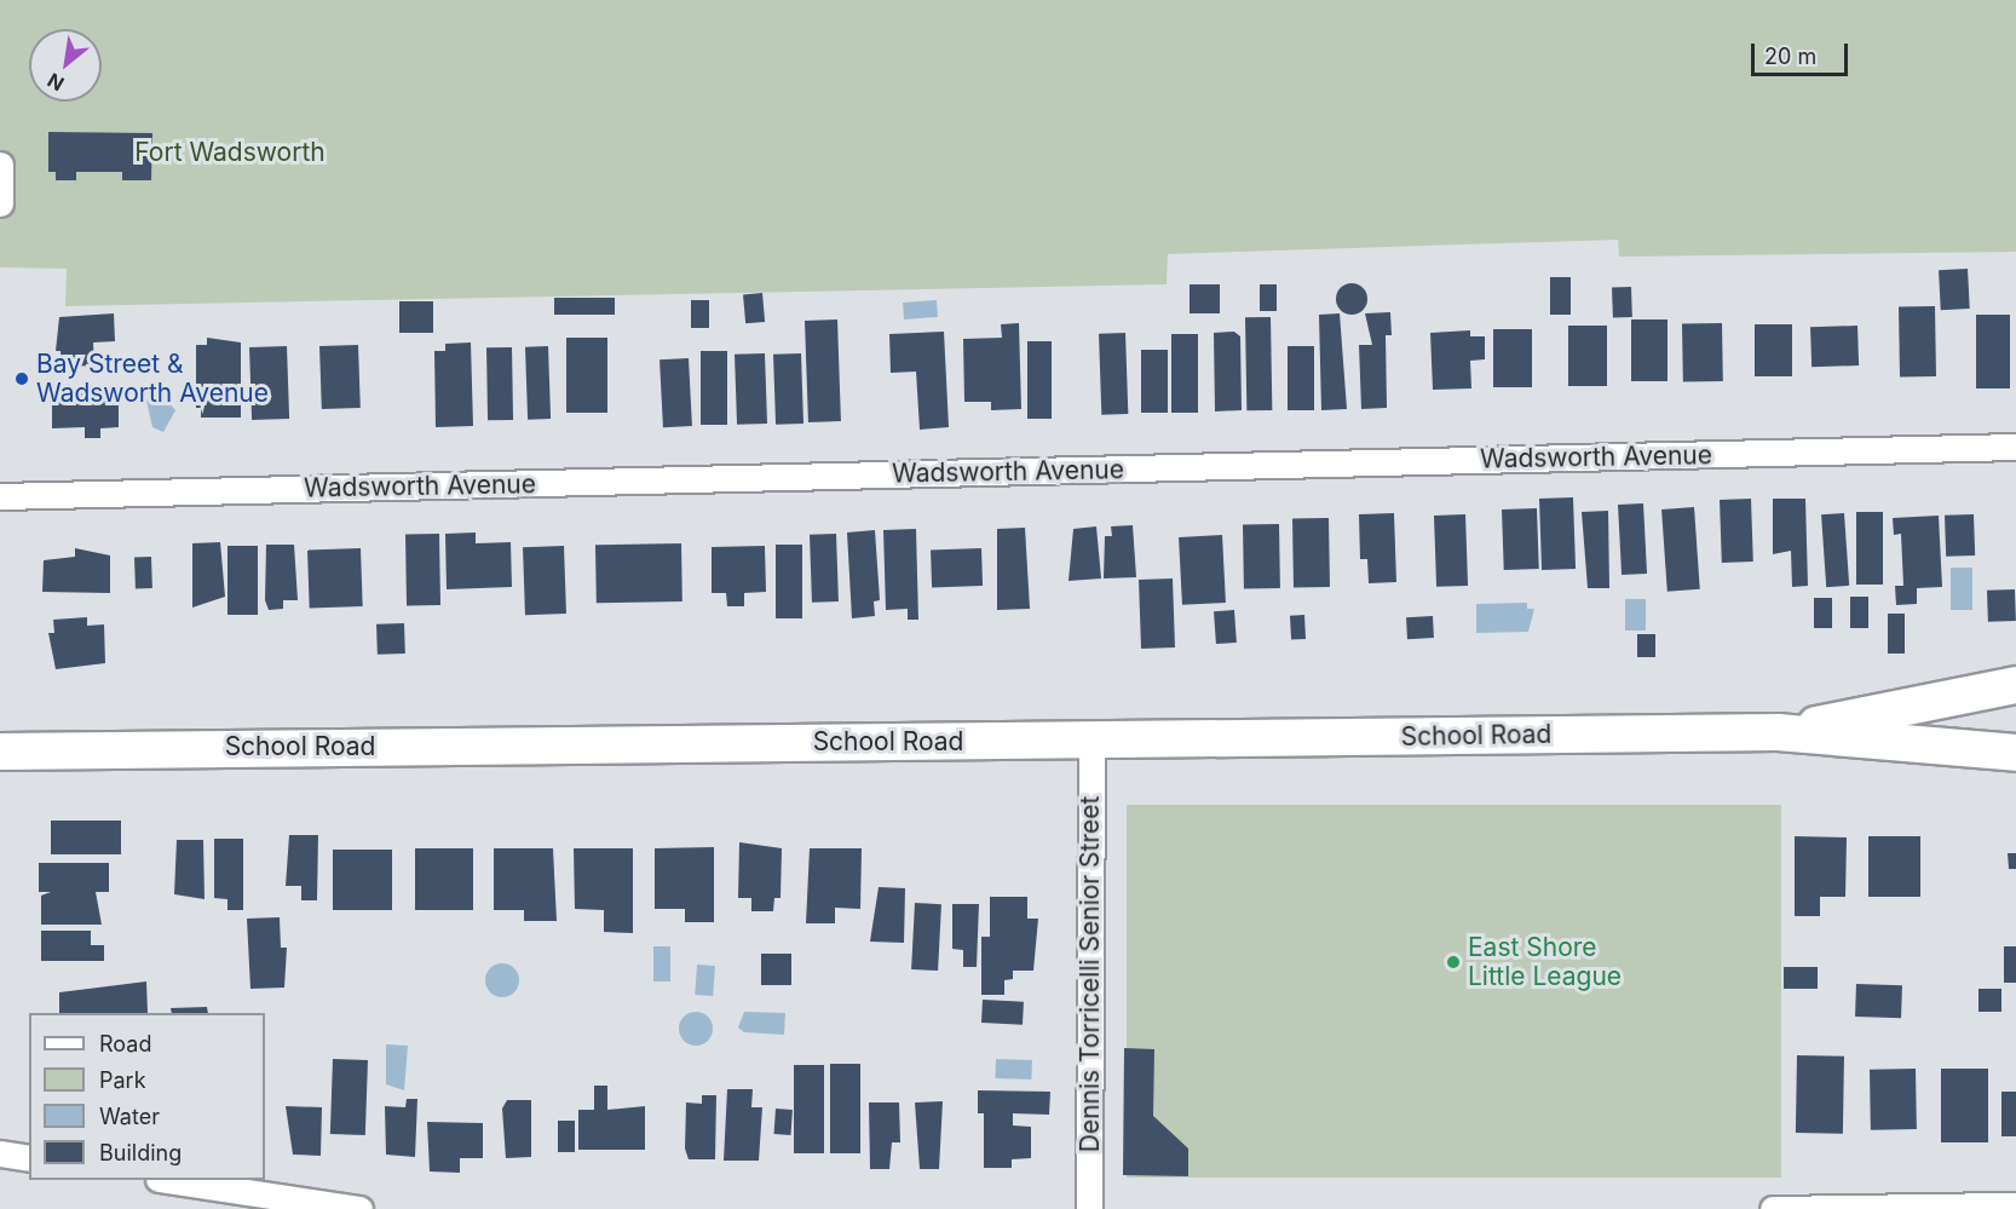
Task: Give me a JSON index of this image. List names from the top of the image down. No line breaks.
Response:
{"streets":{"main road":["School Road"],"street":["Wadsworth Avenue","Dennis Torricelli Senior Street"]},"crossings":[["School Road","Dennis Torricelli Senior Street"]],"parks":["Fort Wadsworth"],"places":["Bay Street & Wadsworth Avenue","East Shore Little League"],"legend":["Road","Park","Water","Building"],"scale_bar":"20 m","north":"bottom left"}
